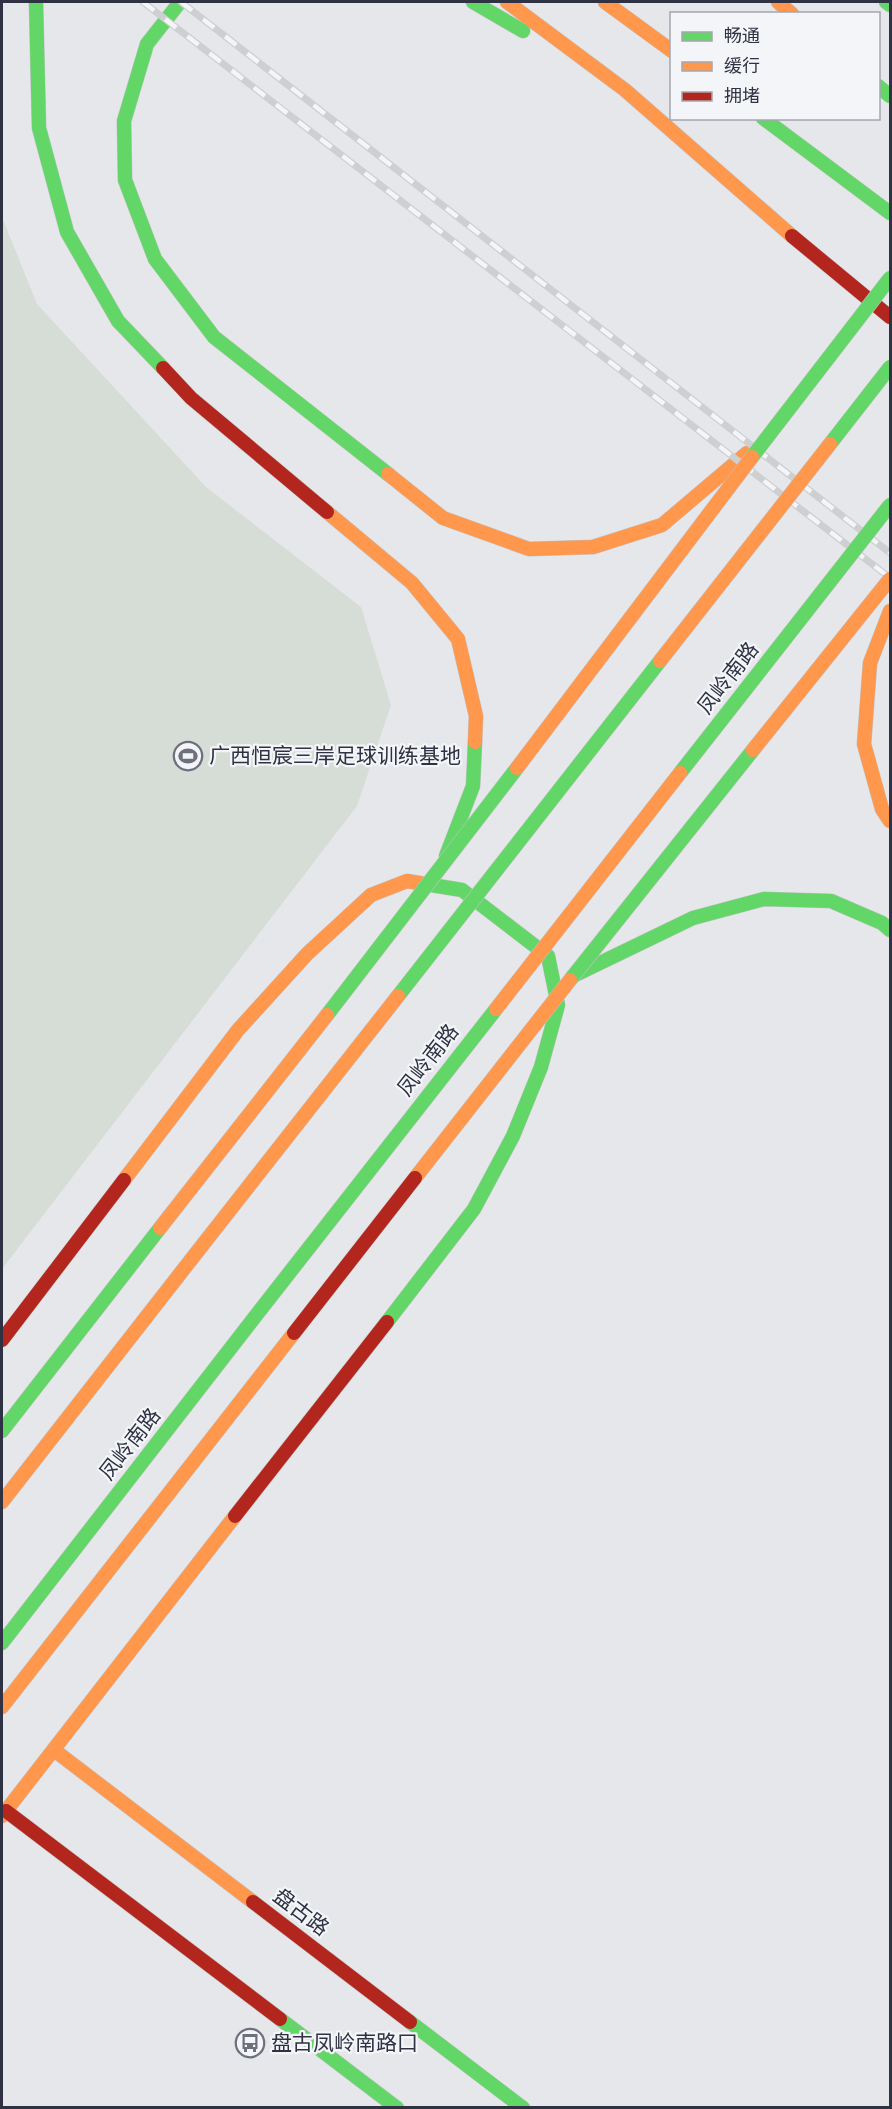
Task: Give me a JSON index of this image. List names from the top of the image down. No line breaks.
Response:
{"streets":{"main road":["凤岭南路","盘古路"]},"places":{"sports":["广西恒宸三岸足球训练基地"],"bus stop":["盘古凤岭南路口"]},"legend":["畅通","缓行","拥堵"]}
